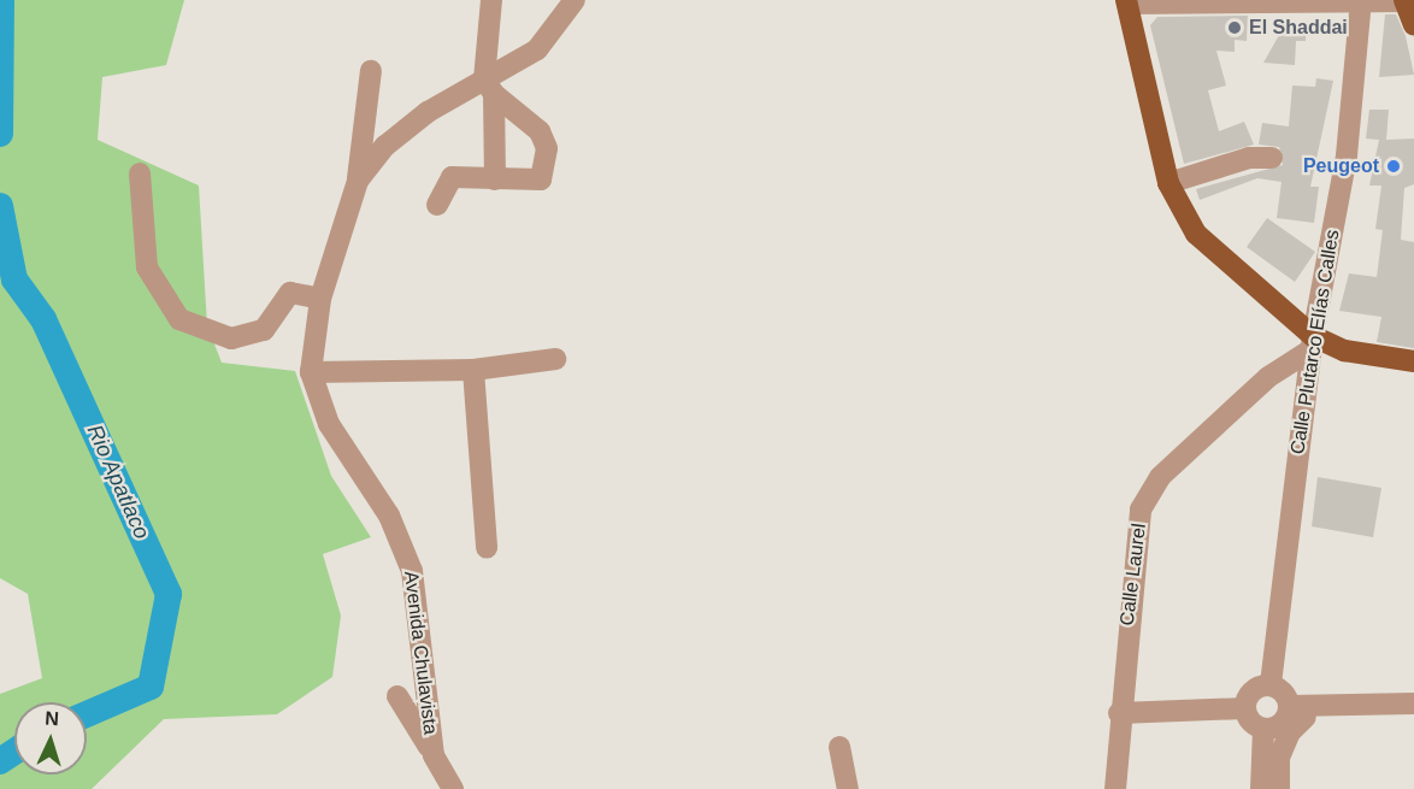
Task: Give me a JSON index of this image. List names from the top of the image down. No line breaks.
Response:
{"streets":{"street":["Calle Plutarco Elías Calles","Calle Laurel","Avenida Chulavista"]},"crossings":[["Calle Plutarco Elías Calles","Calle Laurel"]],"water":["Rio Apatlaco"],"places":["El Shaddai","Peugeot"],"north":"top"}
